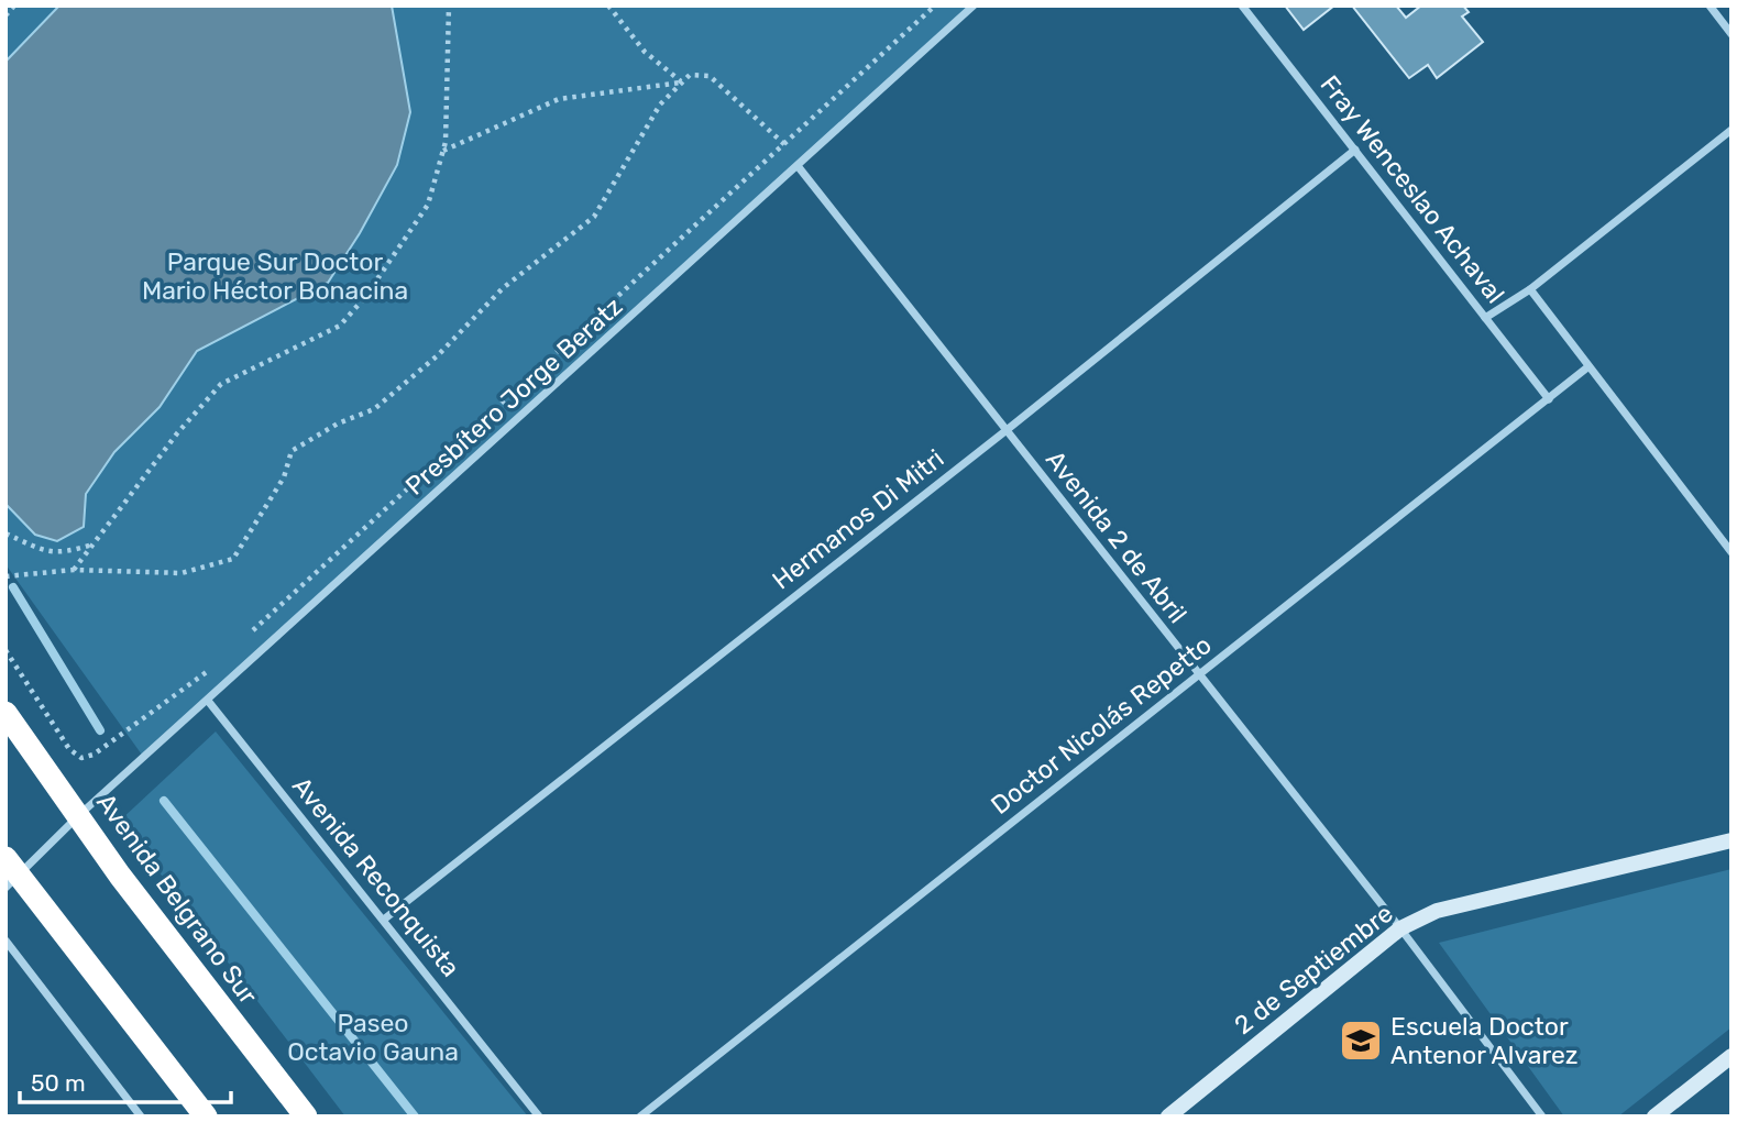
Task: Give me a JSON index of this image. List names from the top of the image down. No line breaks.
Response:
{"streets":{"highway":["Avenida Belgrano Sur"],"main road":["2 de Septiembre"],"street":["Fray Wenceslao Achaval","Presbítero Jorge Beratz","Hermanos Di Mitri","Avenida 2 de Abril","Doctor Nicolás Repetto","Avenida Reconquista"]},"crossings":[["Fray Wenceslao Achaval","Hermanos Di Mitri"],["Fray Wenceslao Achaval","Doctor Nicolás Repetto"],["Presbítero Jorge Beratz","Avenida 2 de Abril"],["Presbítero Jorge Beratz","Avenida Reconquista"],["Presbítero Jorge Beratz","Avenida Belgrano Sur"],["Hermanos Di Mitri","Avenida 2 de Abril"],["Hermanos Di Mitri","Avenida Reconquista"],["Avenida 2 de Abril","Doctor Nicolás Repetto"],["Avenida 2 de Abril","2 de Septiembre"]],"parks":["Parque Sur Doctor Mario Héctor Bonacina","Paseo Octavio Gauna"],"places":{"school or university":["Escuela Doctor Antenor Alvarez"]},"scale_bar":"50 m"}
